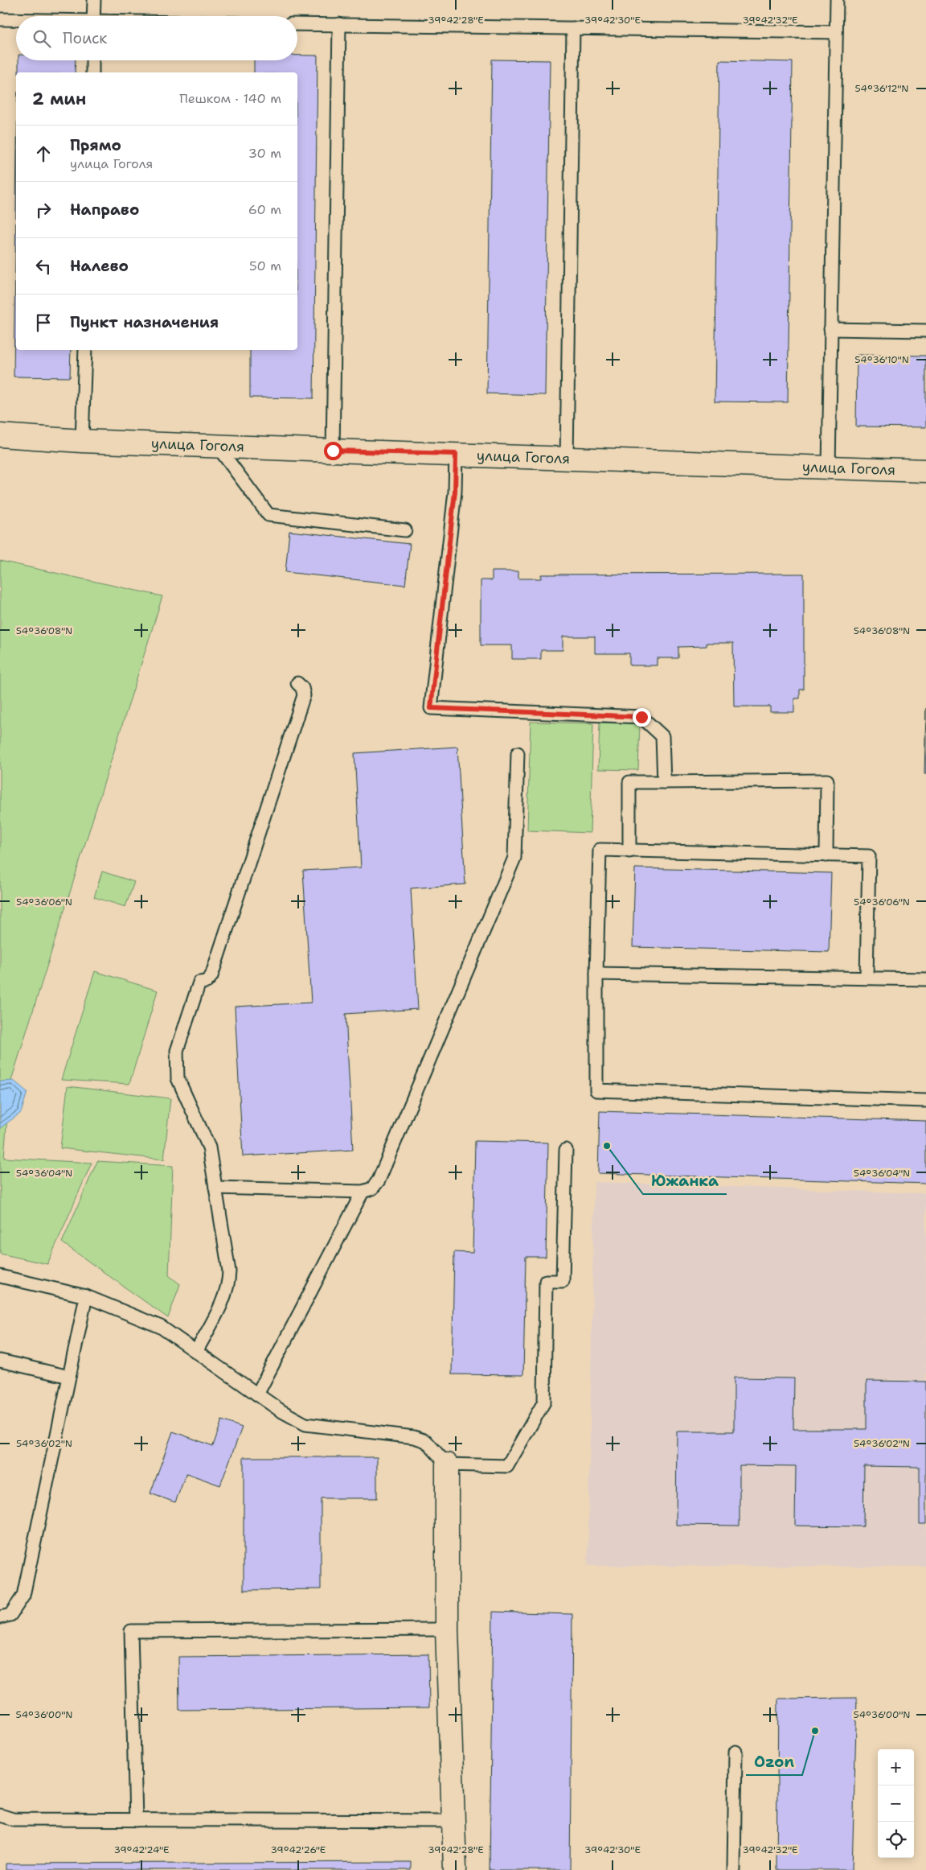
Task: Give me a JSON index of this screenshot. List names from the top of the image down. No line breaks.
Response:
{"streets":{"street":["улица Гоголя"]},"places":["Южанка","Ozon"],"page":{"search":"Поиск","heading":["2 мин","Пешком · 140 m"],"list":[["Прямо","улица Гоголя","30 m"],["Направо","60 m"],["Налево","50 m"],"Пункт назначения"],"map_buttons":["+","−"]},"coordinates":["39°42'28\"E","39°42'30\"E","39°42'32\"E","54°36'12\"N","54°36'10\"N","54°36'08\"N","54°36'06\"N","54°36'04\"N","54°36'02\"N","54°36'00\"N","39°42'24\"E","39°42'26\"E"]}
